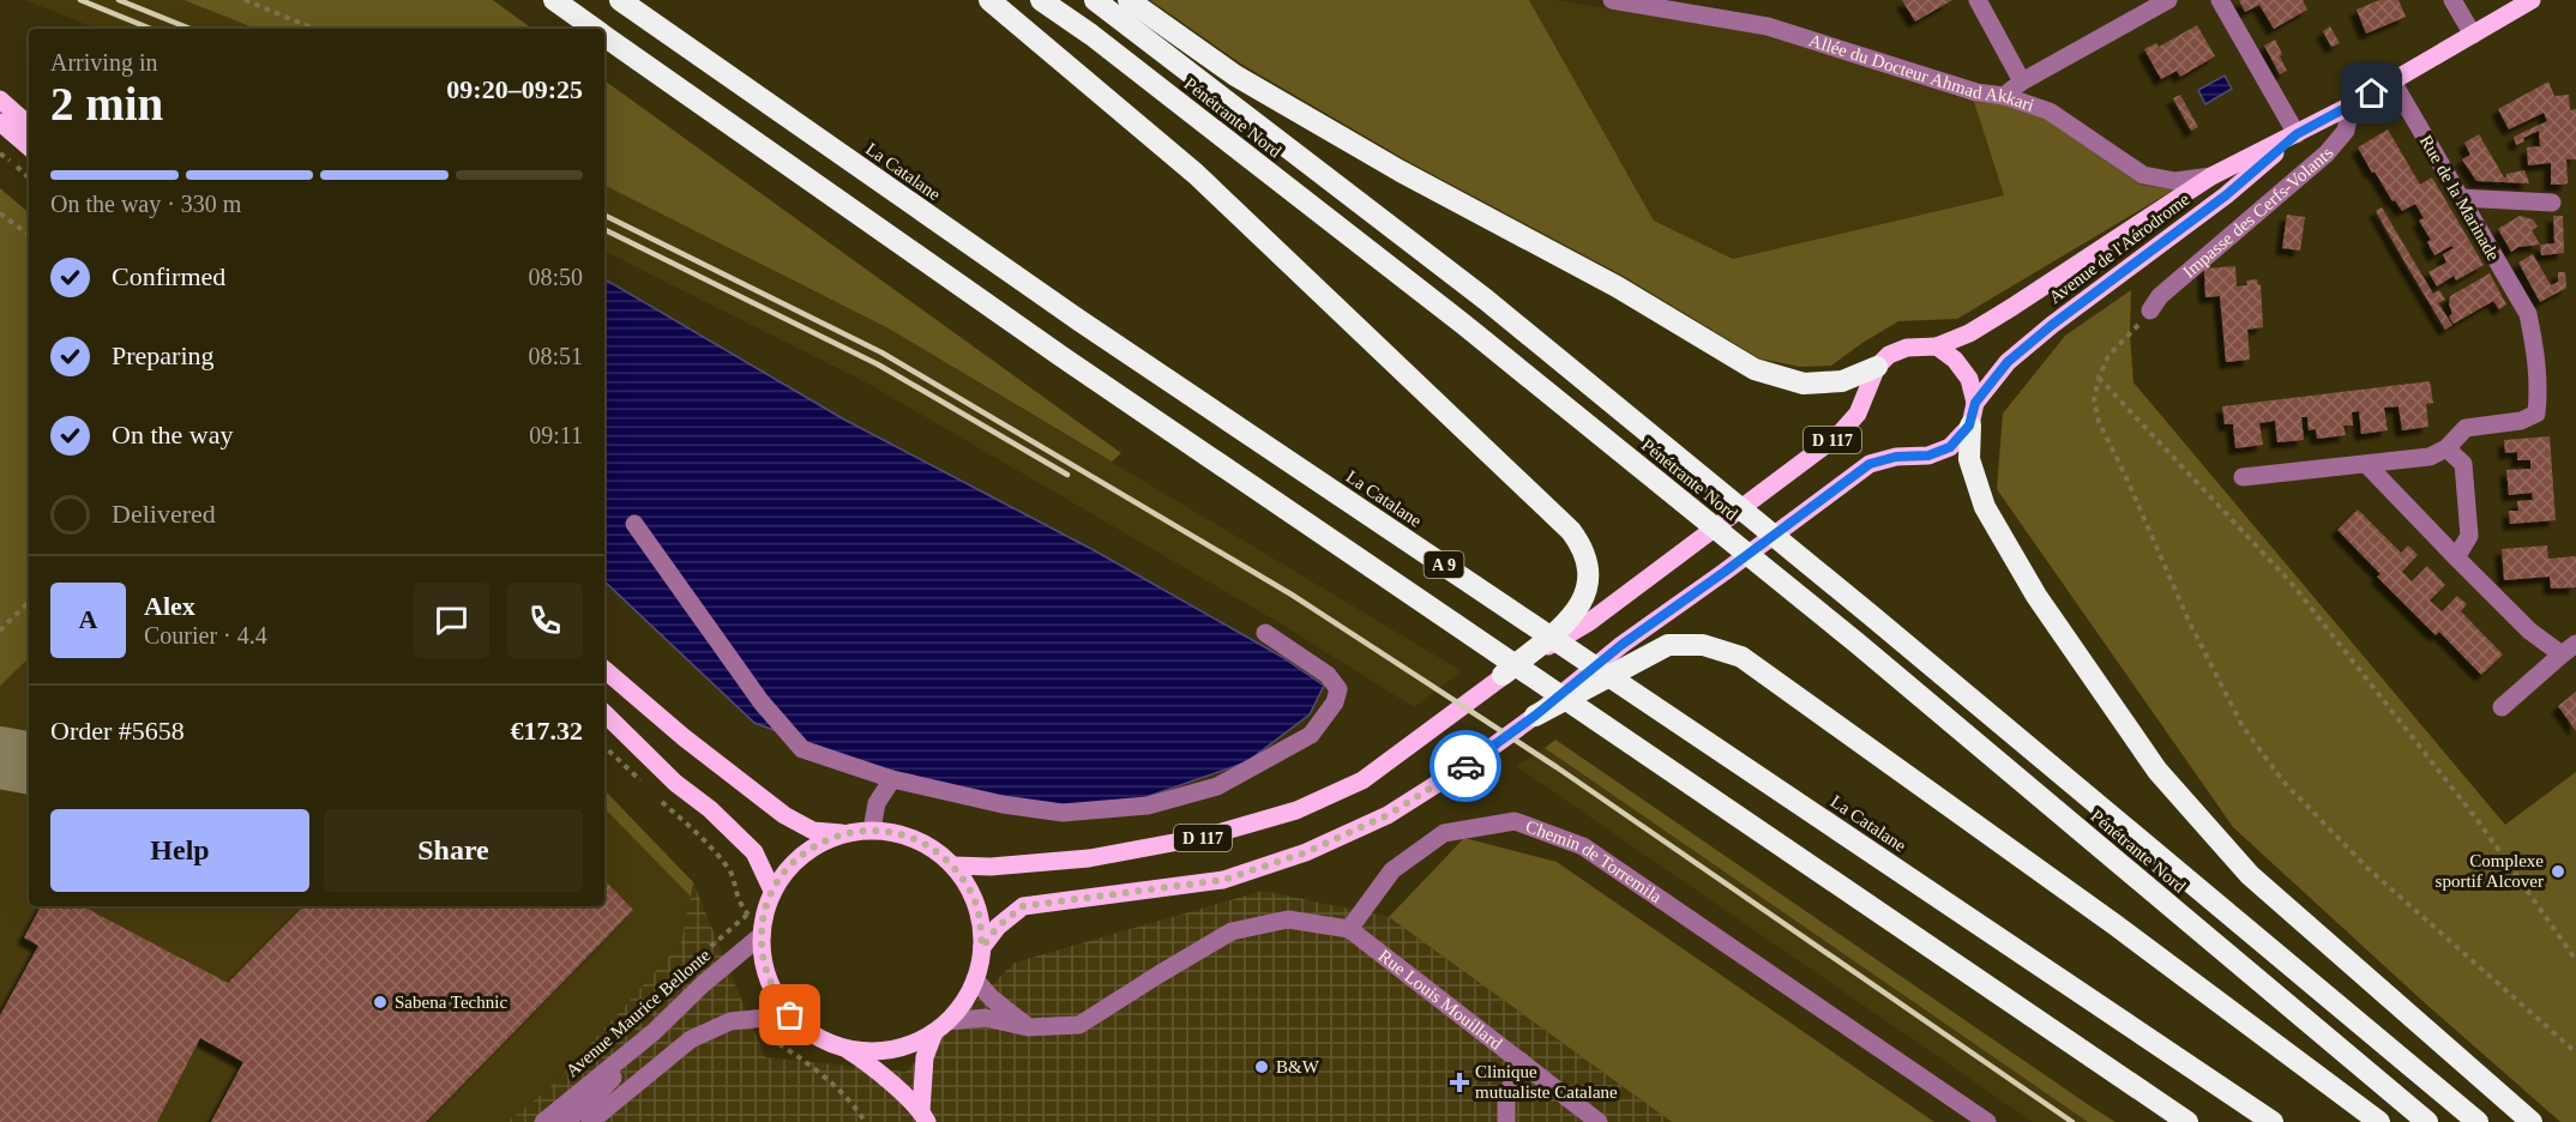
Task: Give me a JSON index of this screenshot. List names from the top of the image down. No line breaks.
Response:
{"streets":{"highway":["Pénétrante Nord","La Catalane","A 9"],"main road":["Avenue de l'Aérodrome","D 117"],"street":["Allée du Docteur Ahmad Akkari","Rue de la Marinade","Impasse des Cerfs-Volants","Chemin de Torremila","Rue Louis Mouillard","Avenue Maurice Bellonte"]},"crossings":[["Allée du Docteur Ahmad Akkari","Avenue de l'Aérodrome"],["Rue de la Marinade","Avenue de l'Aérodrome"],["Impasse des Cerfs-Volants","Avenue de l'Aérodrome"],["Avenue de l'Aérodrome","D 117"],["D 117","Avenue Maurice Bellonte"],["Chemin de Torremila","Rue Louis Mouillard"]],"places":{"other":["Complexe sportif Alcover","Sabena Technic","B&W"],"health":["Clinique mutualiste Catalane"]},"page":{"heading":["2 min","Arriving in","09:20–09:25"],"panel":["Alex","Courier · 4.4","Order #5658","€17.32"],"bar":"On the way · 330 m","list":[["Confirmed","08:50"],["Preparing","08:51"],["On the way","09:11"],"Delivered"],"round":"A","buttons":["Help","Share"]}}
